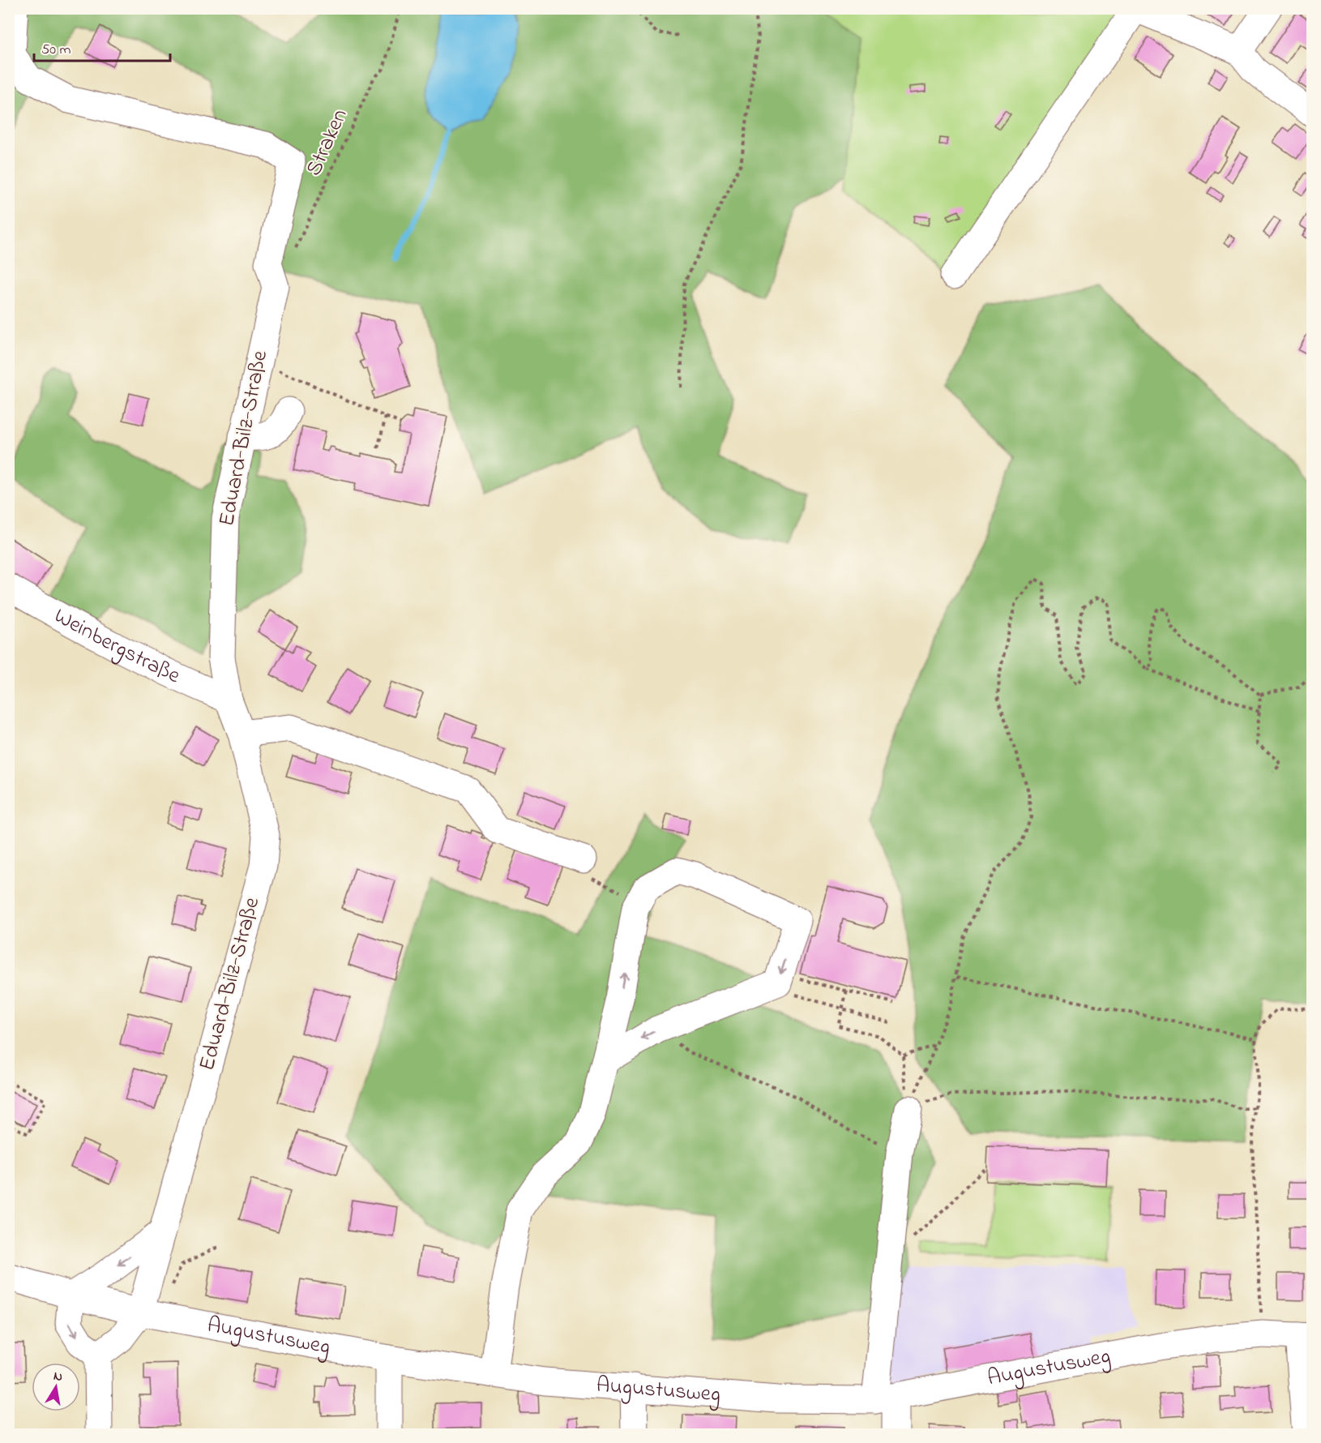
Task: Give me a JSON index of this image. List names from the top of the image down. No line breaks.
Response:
{"streets":{"street":["Eduard-Bilz-Straße","Weinbergstraße","Augustusweg"],"path":["Straken"]},"crossings":[["Eduard-Bilz-Straße","Weinbergstraße"],["Eduard-Bilz-Straße","Augustusweg"]],"scale_bar":"50 m","north":"top"}
